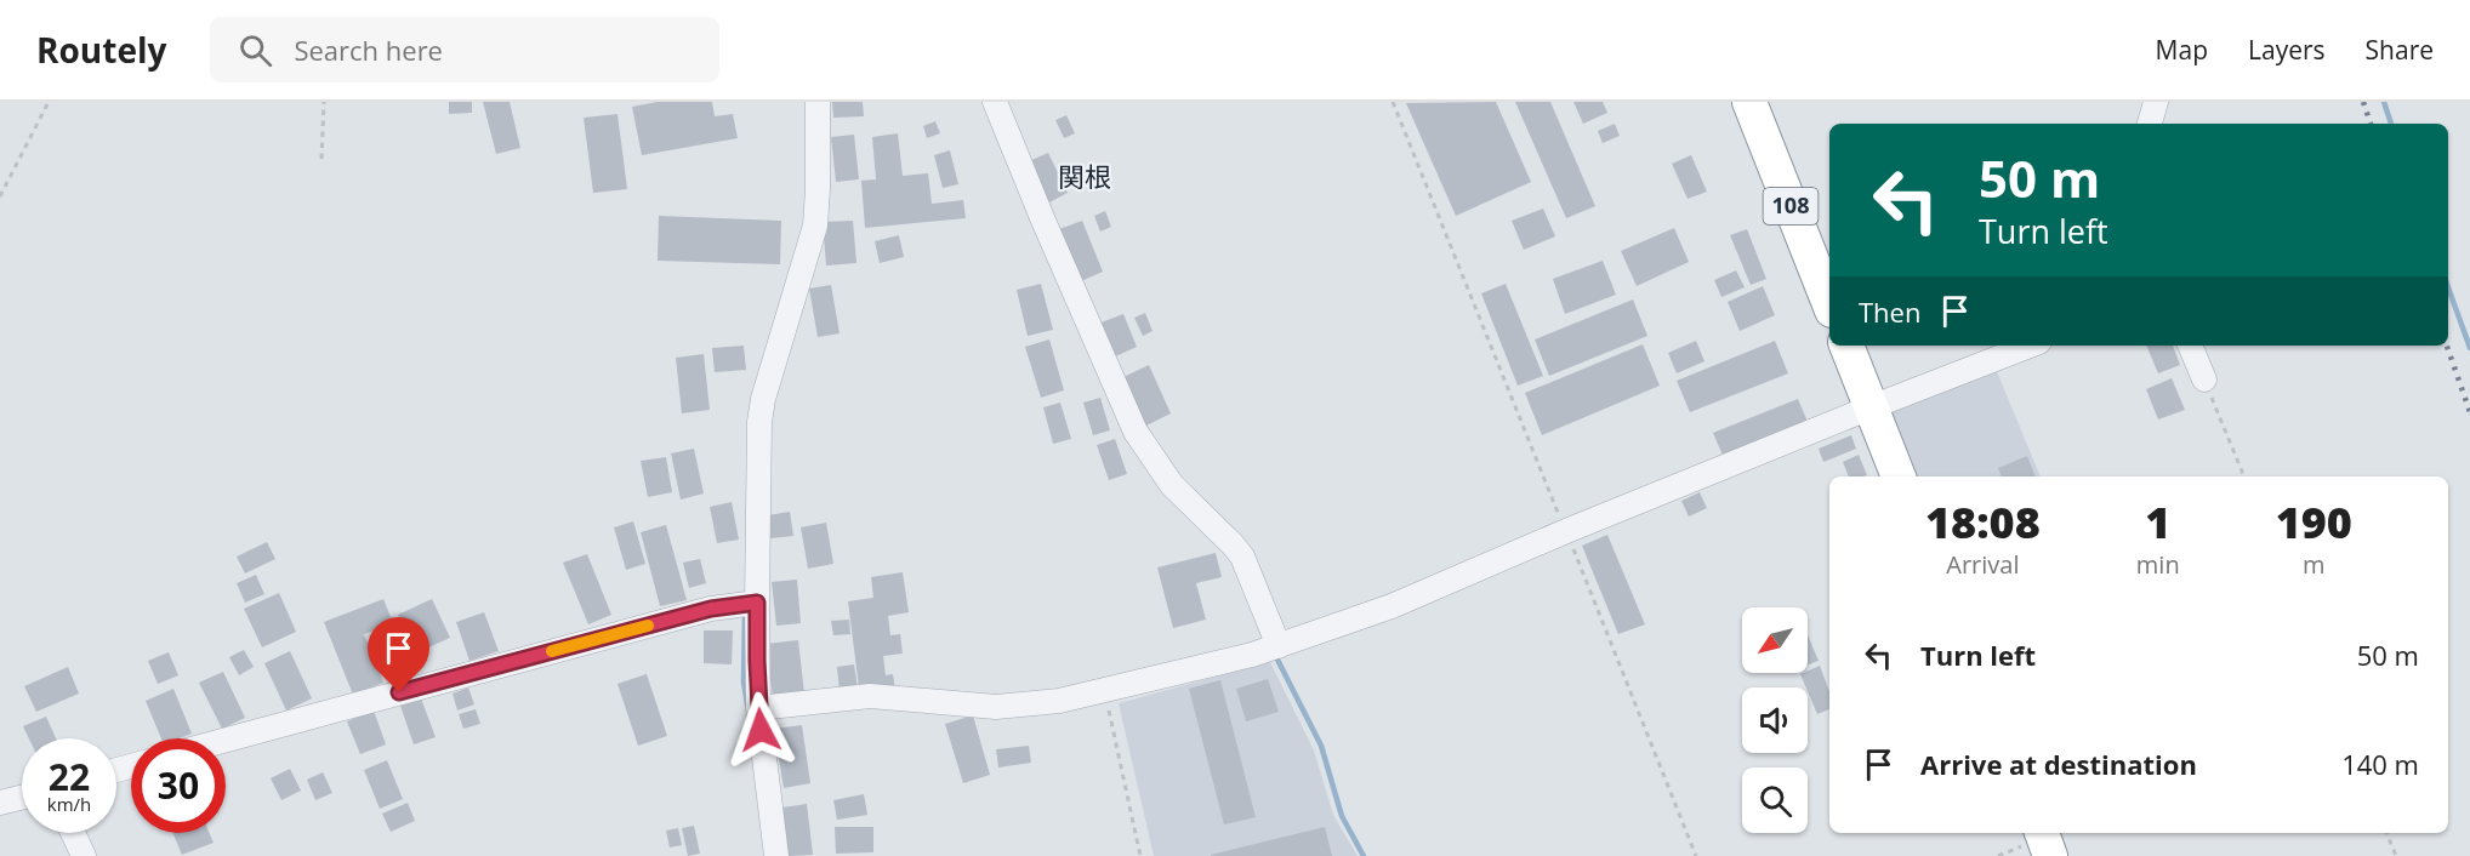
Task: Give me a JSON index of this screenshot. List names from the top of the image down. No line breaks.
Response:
{"streets":{"highway":["108"]},"districts":["関根"],"north":"bottom left","page":{"header":"Routely","search":"Search here","nav":["Map","Layers","Share"],"turn":["50 m","Turn left"],"then":"Then","eta":["18:08","Arrival","1","min","190","m"],"list":[{"name":"Turn left","value":"50 m"},{"name":"Arrive at destination","value":"140 m"}],"speed":"22 km/h","limit":"30"}}
